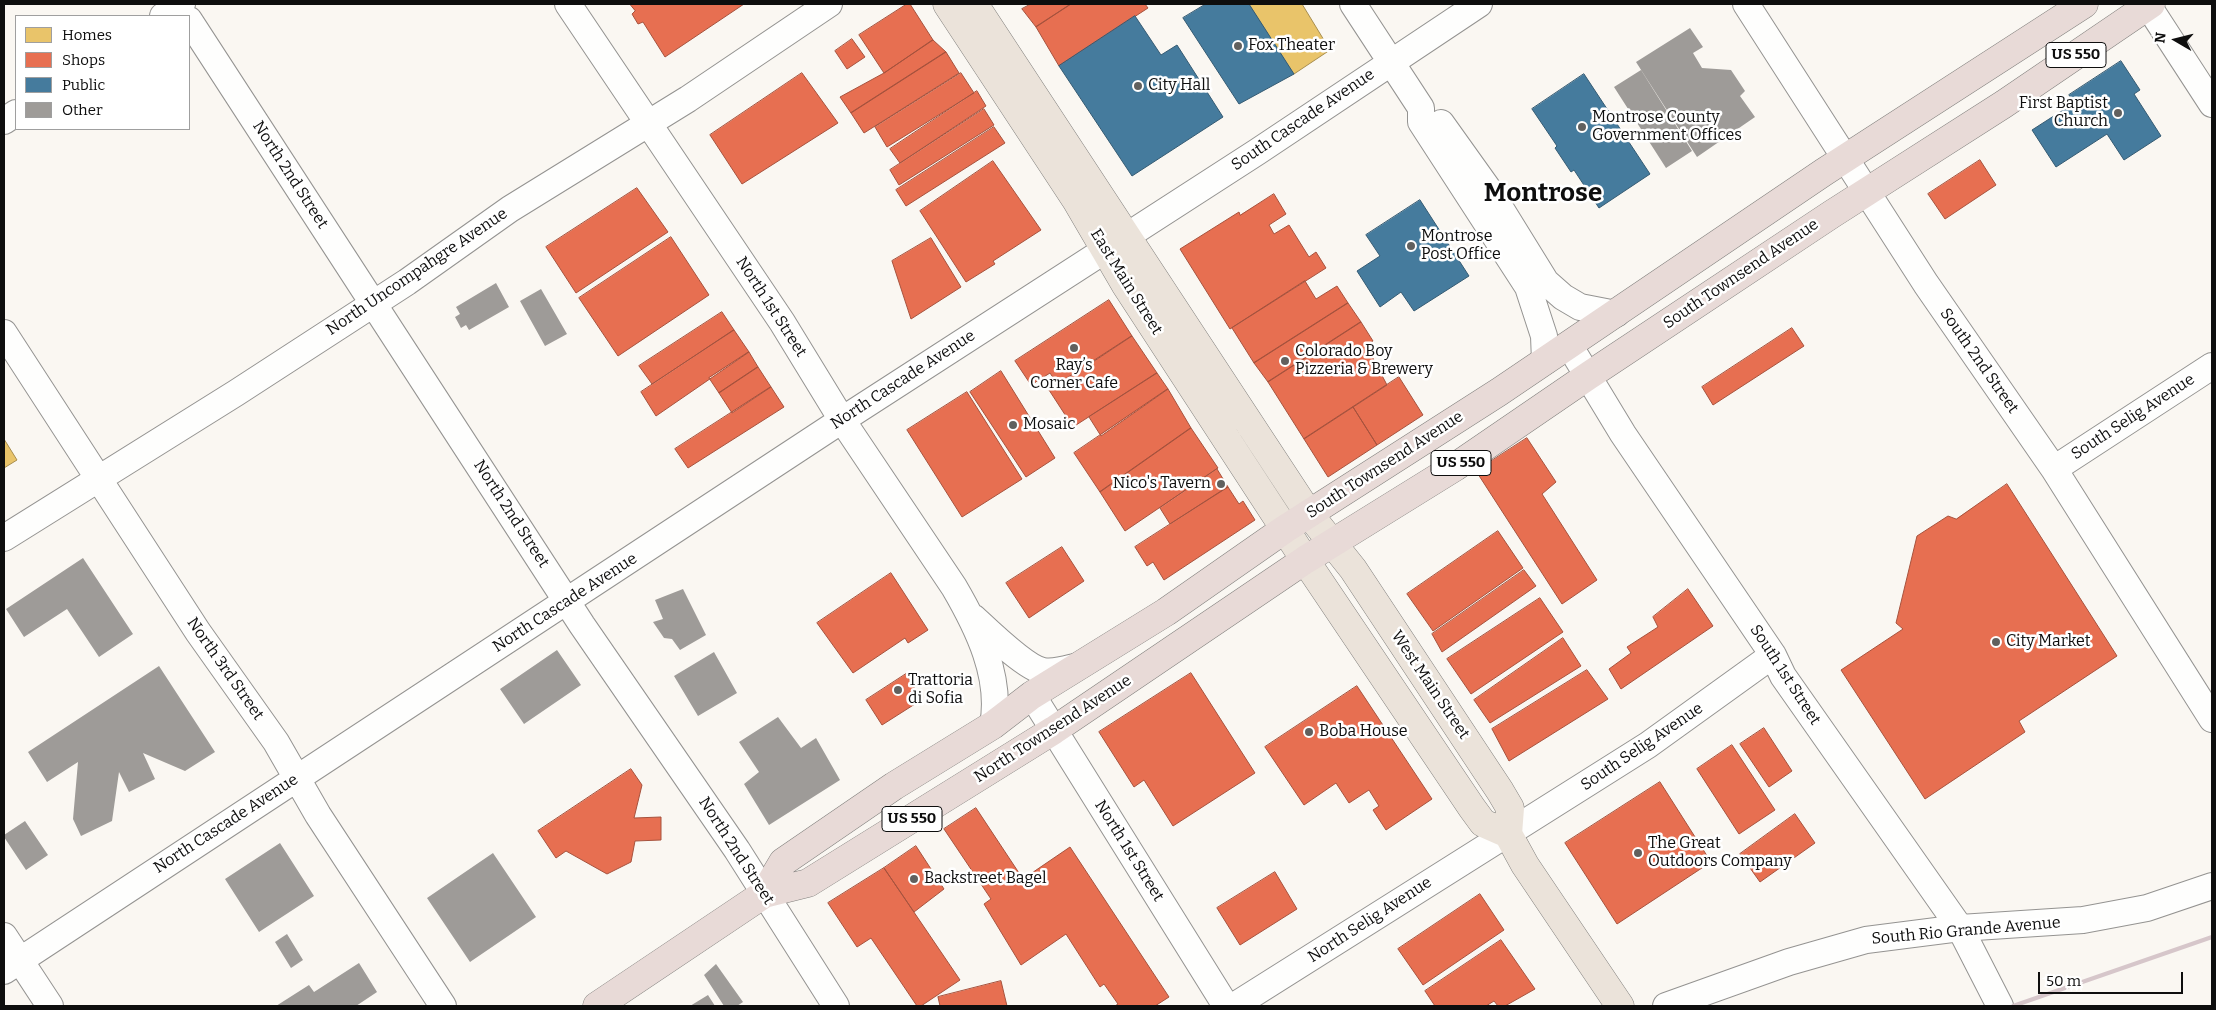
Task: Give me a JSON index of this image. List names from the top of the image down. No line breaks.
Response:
{"streets":{"highway":["US 550","South Townsend Avenue","North Townsend Avenue"],"main road":["East Main Street","West Main Street"],"street":["South Cascade Avenue","North 2nd Street","North Uncompahgre Avenue","North 1st Street","South 2nd Street","North Cascade Avenue","South Selig Avenue","North 3rd Street","South 1st Street","North Selig Avenue","South Rio Grande Avenue"]},"crossings":[["South Cascade Avenue","East Main Street"],["South Cascade Avenue","North Cascade Avenue"],["North 2nd Street","North Uncompahgre Avenue"],["North 2nd Street","North Cascade Avenue"],["North 2nd Street","North Townsend Avenue"],["North Uncompahgre Avenue","North 1st Street"],["North Uncompahgre Avenue","North 3rd Street"],["South Townsend Avenue","East Main Street"],["South Townsend Avenue","South 2nd Street"],["South Townsend Avenue","South 1st Street"],["South Townsend Avenue","West Main Street"],["South Townsend Avenue","North Townsend Avenue"],["East Main Street","North Cascade Avenue"],["East Main Street","West Main Street"],["East Main Street","North Townsend Avenue"],["North 1st Street","North Cascade Avenue"],["North 1st Street","North Townsend Avenue"],["South 2nd Street","South Selig Avenue"],["North Cascade Avenue","North 3rd Street"],["South Selig Avenue","South 1st Street"],["South Selig Avenue","West Main Street"],["South Selig Avenue","North Selig Avenue"],["South 1st Street","South Rio Grande Avenue"],["West Main Street","North Townsend Avenue"],["West Main Street","North Selig Avenue"]],"districts":["Montrose"],"places":["Fox Theater","City Hall","First Baptist Church","Montrose County Government Offices","Montrose Post Office","Ray’s Corner Cafe","Colorado Boy Pizzeria & Brewery","Mosaic","Nico's Tavern","City Market","Trattoria di Sofia","Boba House","The Great Outdoors Company","Backstreet Bagel"],"legend":["Homes","Shops","Public","Other"],"scale_bar":"50 m","north":"left"}
